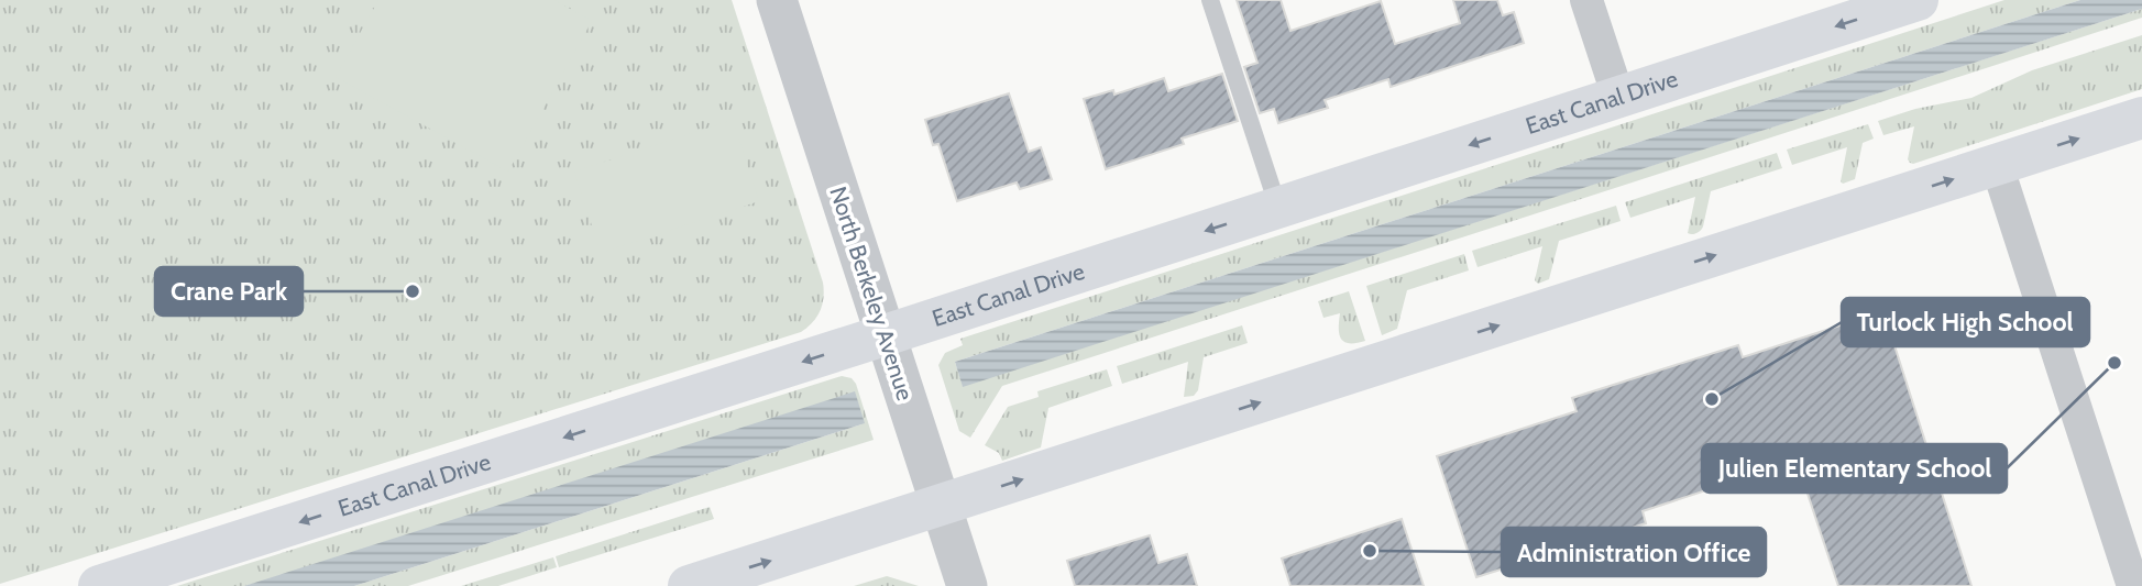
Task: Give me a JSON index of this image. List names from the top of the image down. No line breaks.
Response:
{"streets":{"main road":["East Canal Drive"],"street":["North Berkeley Avenue"]},"crossings":[["East Canal Drive","North Berkeley Avenue"]],"places":["Crane Park","Julien Elementary School","Turlock High School","Administration Office"]}
